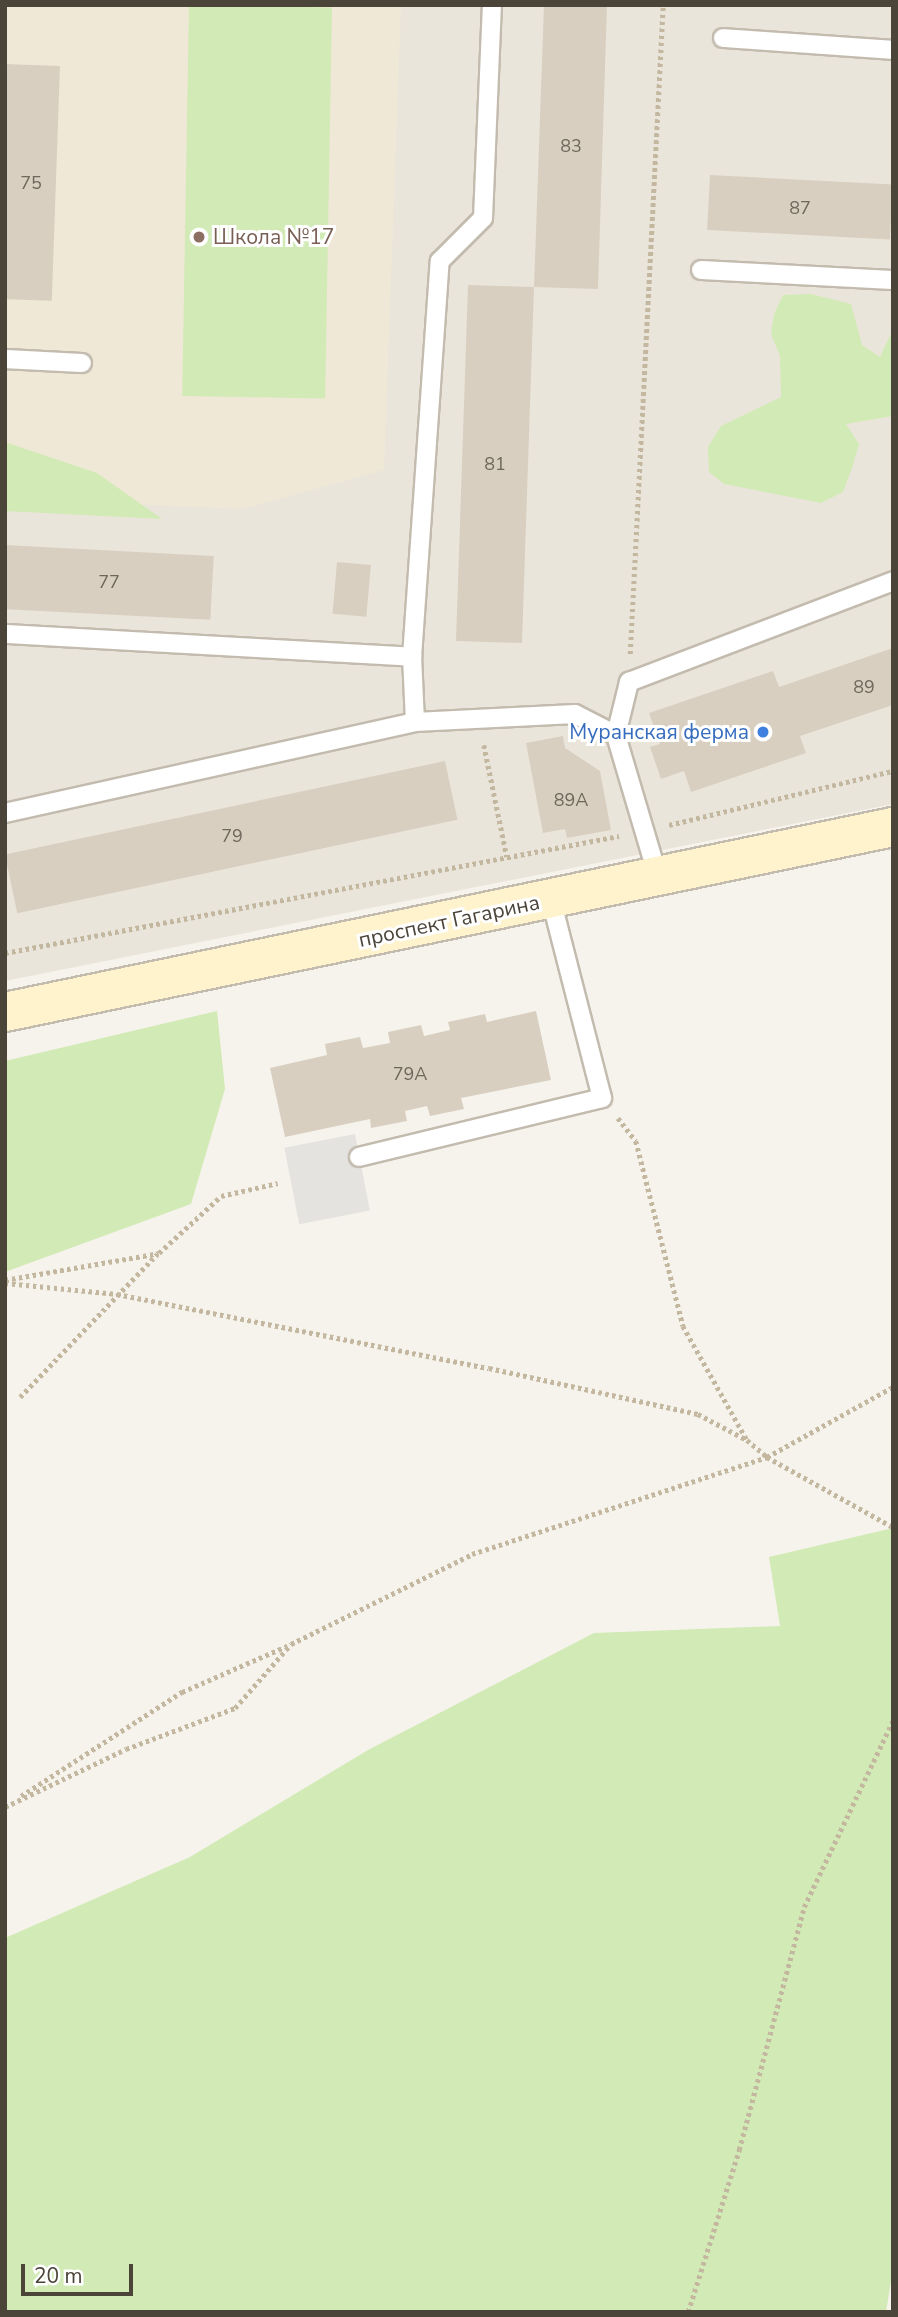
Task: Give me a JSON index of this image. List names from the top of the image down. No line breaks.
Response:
{"streets":{"street":["проспект Гагарина"]},"places":["Школа №17","Муранская ферма"],"house_numbers":["83","75","87","81","77","89","89А","79","79А"],"scale_bar":"20 m"}
